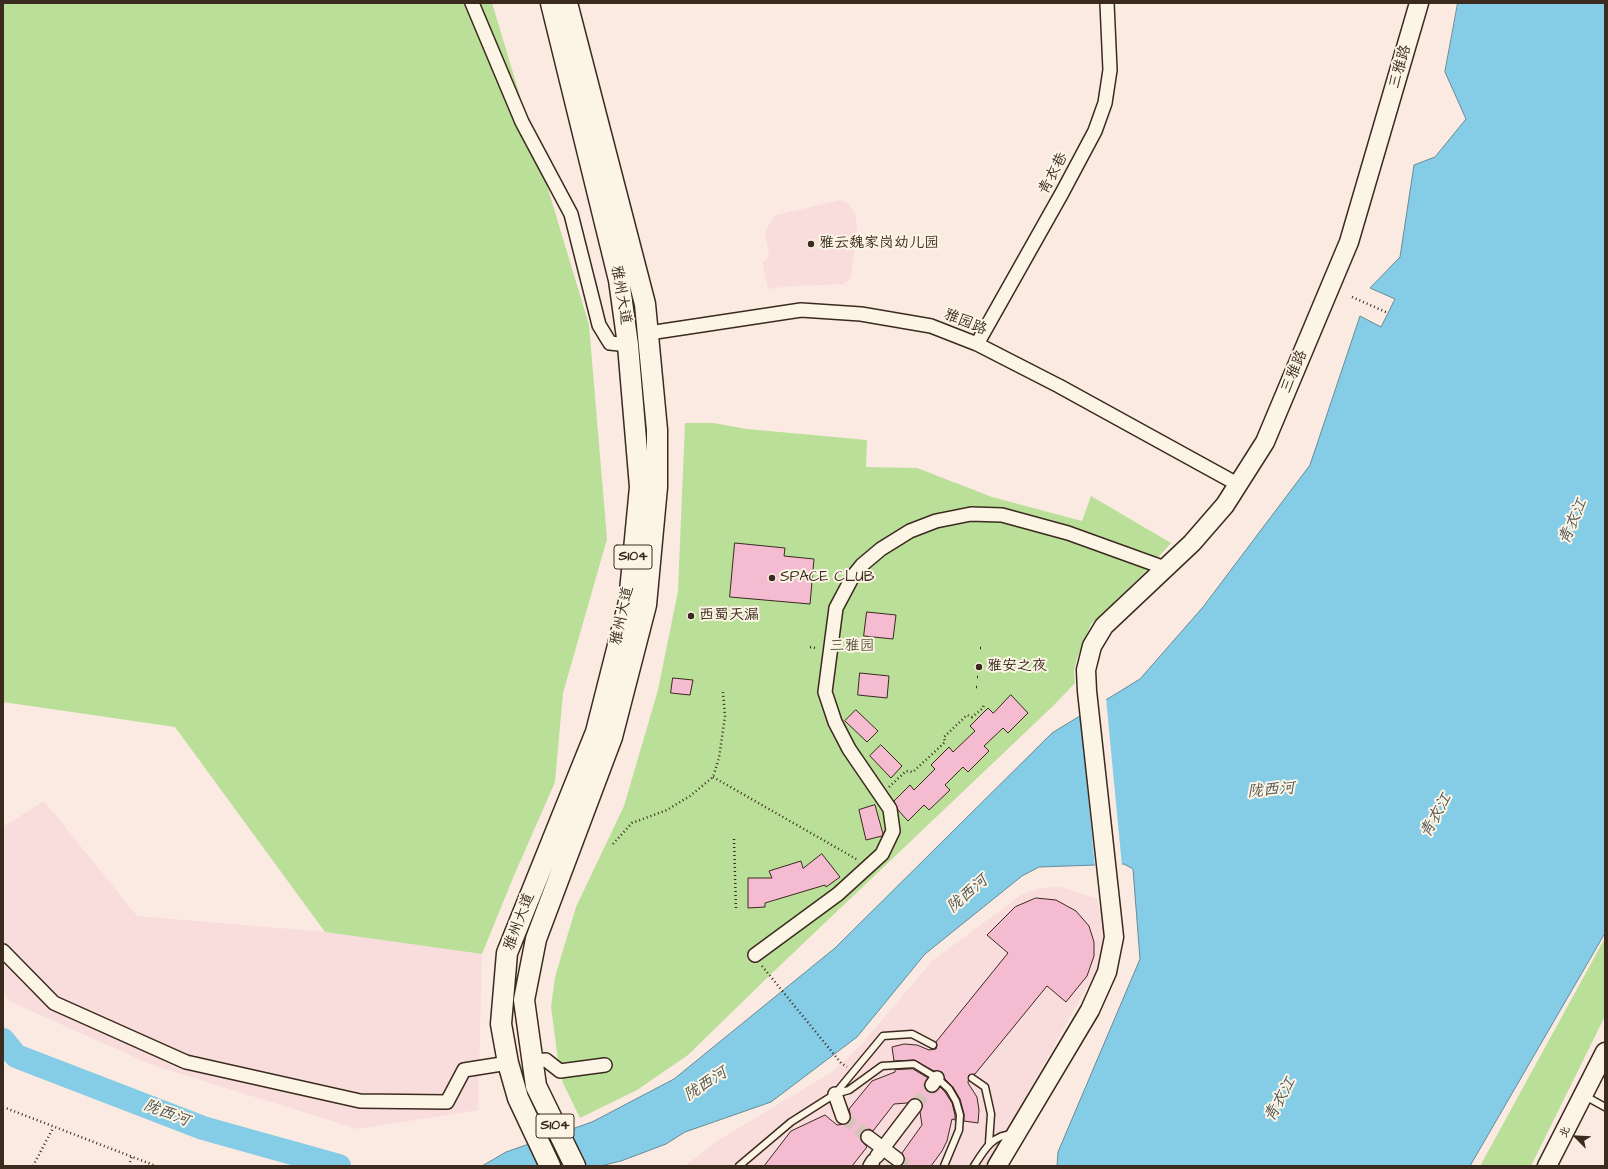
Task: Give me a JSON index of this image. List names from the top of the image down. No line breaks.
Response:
{"streets":{"main road":["雅州大道","S104"],"street":["三雅路","青衣巷","雅园路"]},"crossings":[["三雅路","雅园路"],["青衣巷","雅园路"],["雅州大道","雅园路"]],"water":["青衣江","陇西河"],"parks":["三雅园"],"places":["雅云魏家岗幼儿园","SPACE CLUB","西蜀天漏","雅安之夜"],"north":"top left"}
